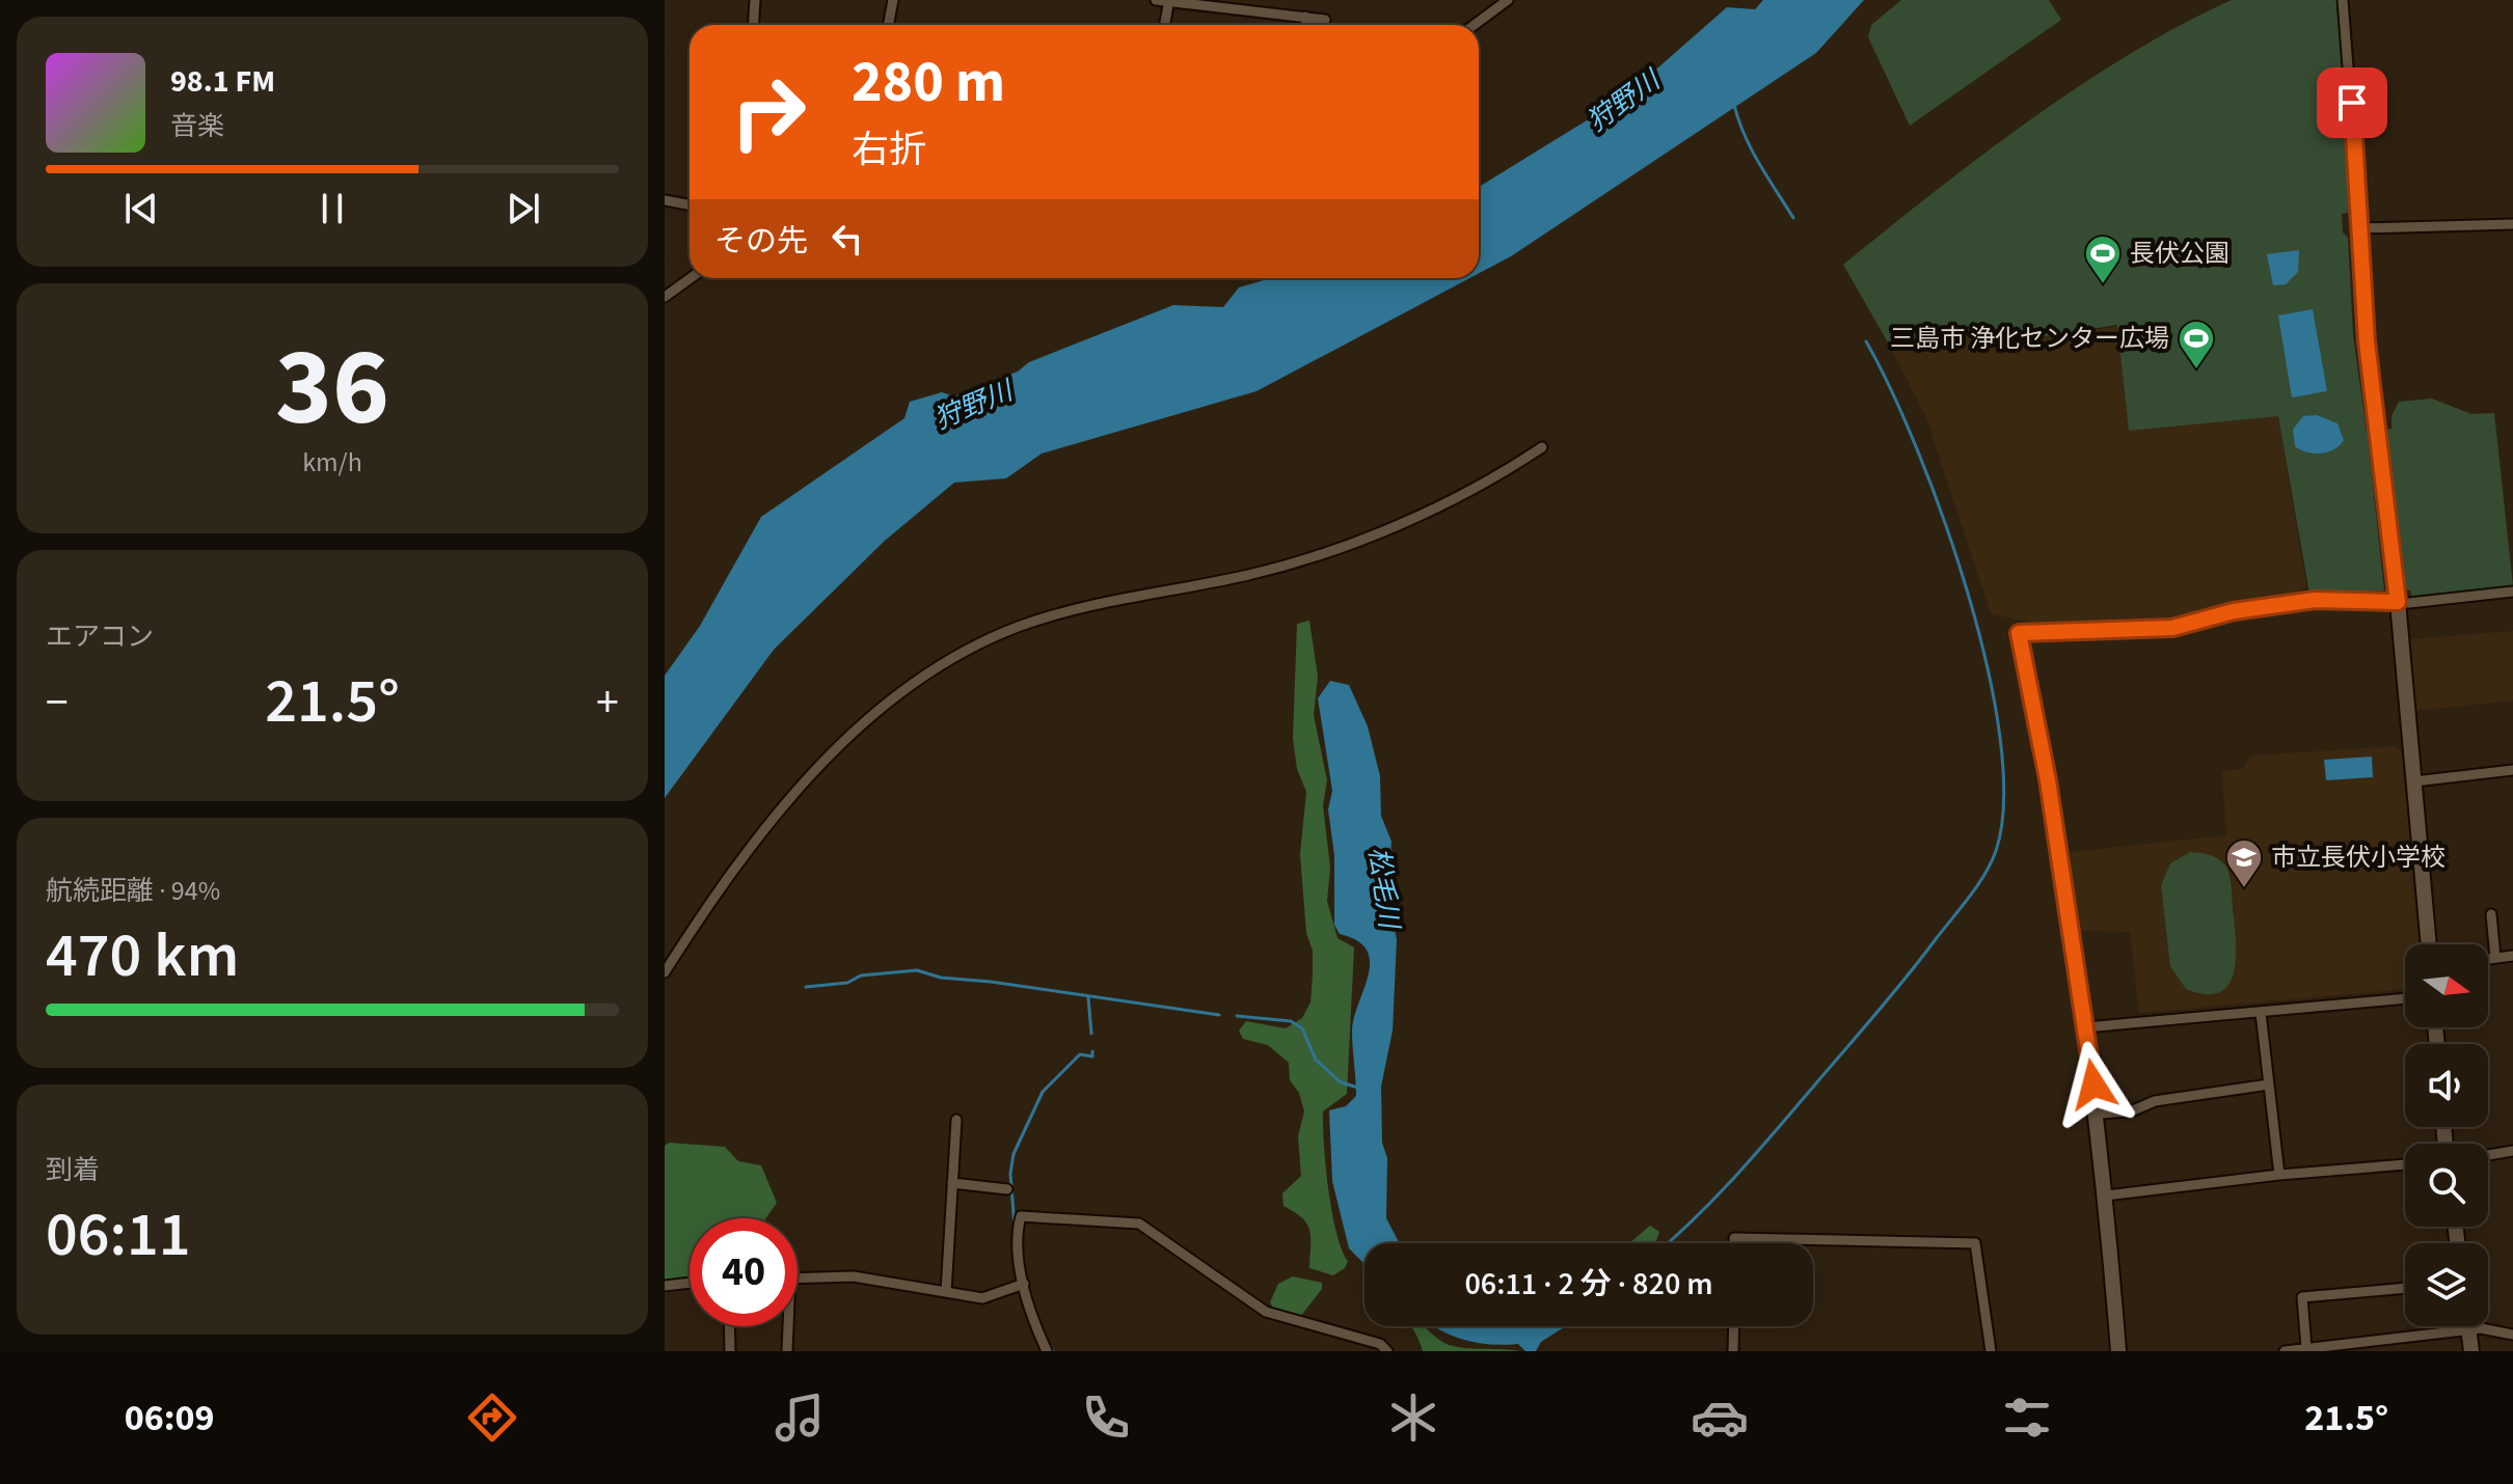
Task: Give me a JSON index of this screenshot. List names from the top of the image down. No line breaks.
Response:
{"water":["狩野川","松毛川"],"places":{"sports":["長伏公園","三島市 浄化センター広場"],"school or university":["市立長伏小学校"]},"north":"right","page":{"turn":["280 m","右折"],"song":["98.1 FM","音楽"],"then":"その先","tile":[["36","km/h"],"エアコン",["航続距離 · 94%","470 km"],["到着","06:11"]],"heat":["−","21.5°","+"],"limit":"40","trip":"06:11 · 2 分 · 820 m","tabs":["06:09","21.5°"]}}
